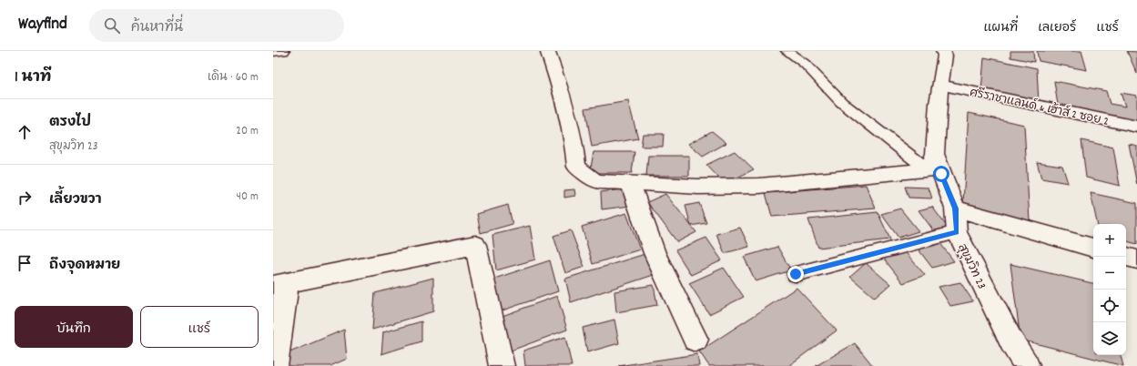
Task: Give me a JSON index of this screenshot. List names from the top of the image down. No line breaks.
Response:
{"streets":{"street":["ศรีราชาแลนด์ & เฮ้าส์ 2 ซอย 2","สุขุมวิท 23"]},"crossings":[["ศรีราชาแลนด์ & เฮ้าส์ 2 ซอย 2","สุขุมวิท 23"]],"page":{"header":"Wayfind","search":"ค้นหาที่นี่","nav":["แผนที่","เลเยอร์","แชร์"],"heading":["1 นาที","เดิน · 60 m"],"list":[["ตรงไป","สุขุมวิท 23","20 m"],["เลี้ยวขวา","40 m"],"ถึงจุดหมาย"],"map_buttons":["+","−"],"buttons":["บันทึก","แชร์"]}}
